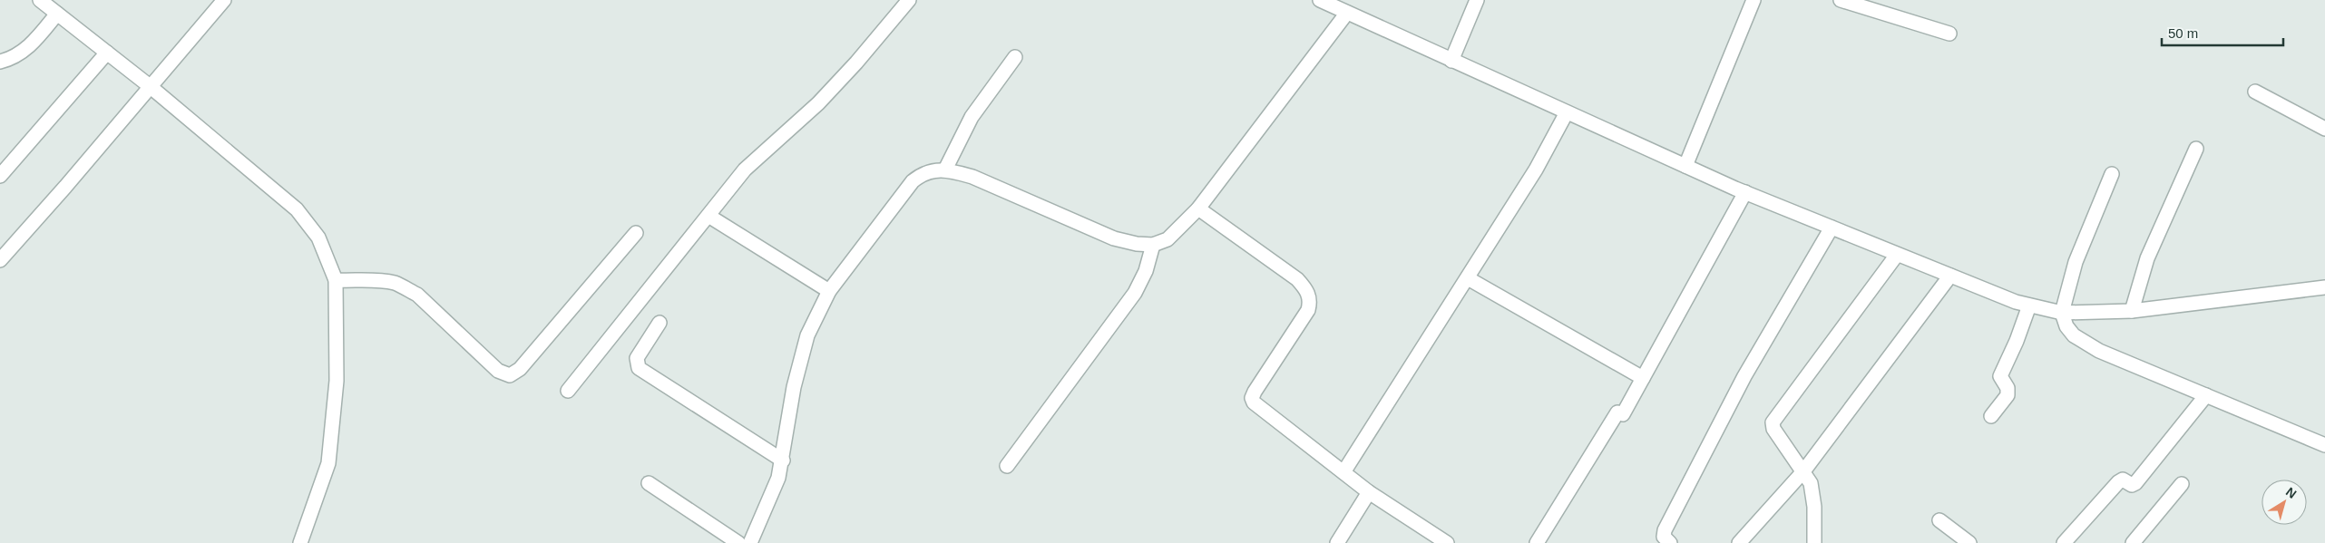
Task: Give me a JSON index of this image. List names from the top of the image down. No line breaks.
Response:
{"scale_bar":"50 m","north":"top right"}
